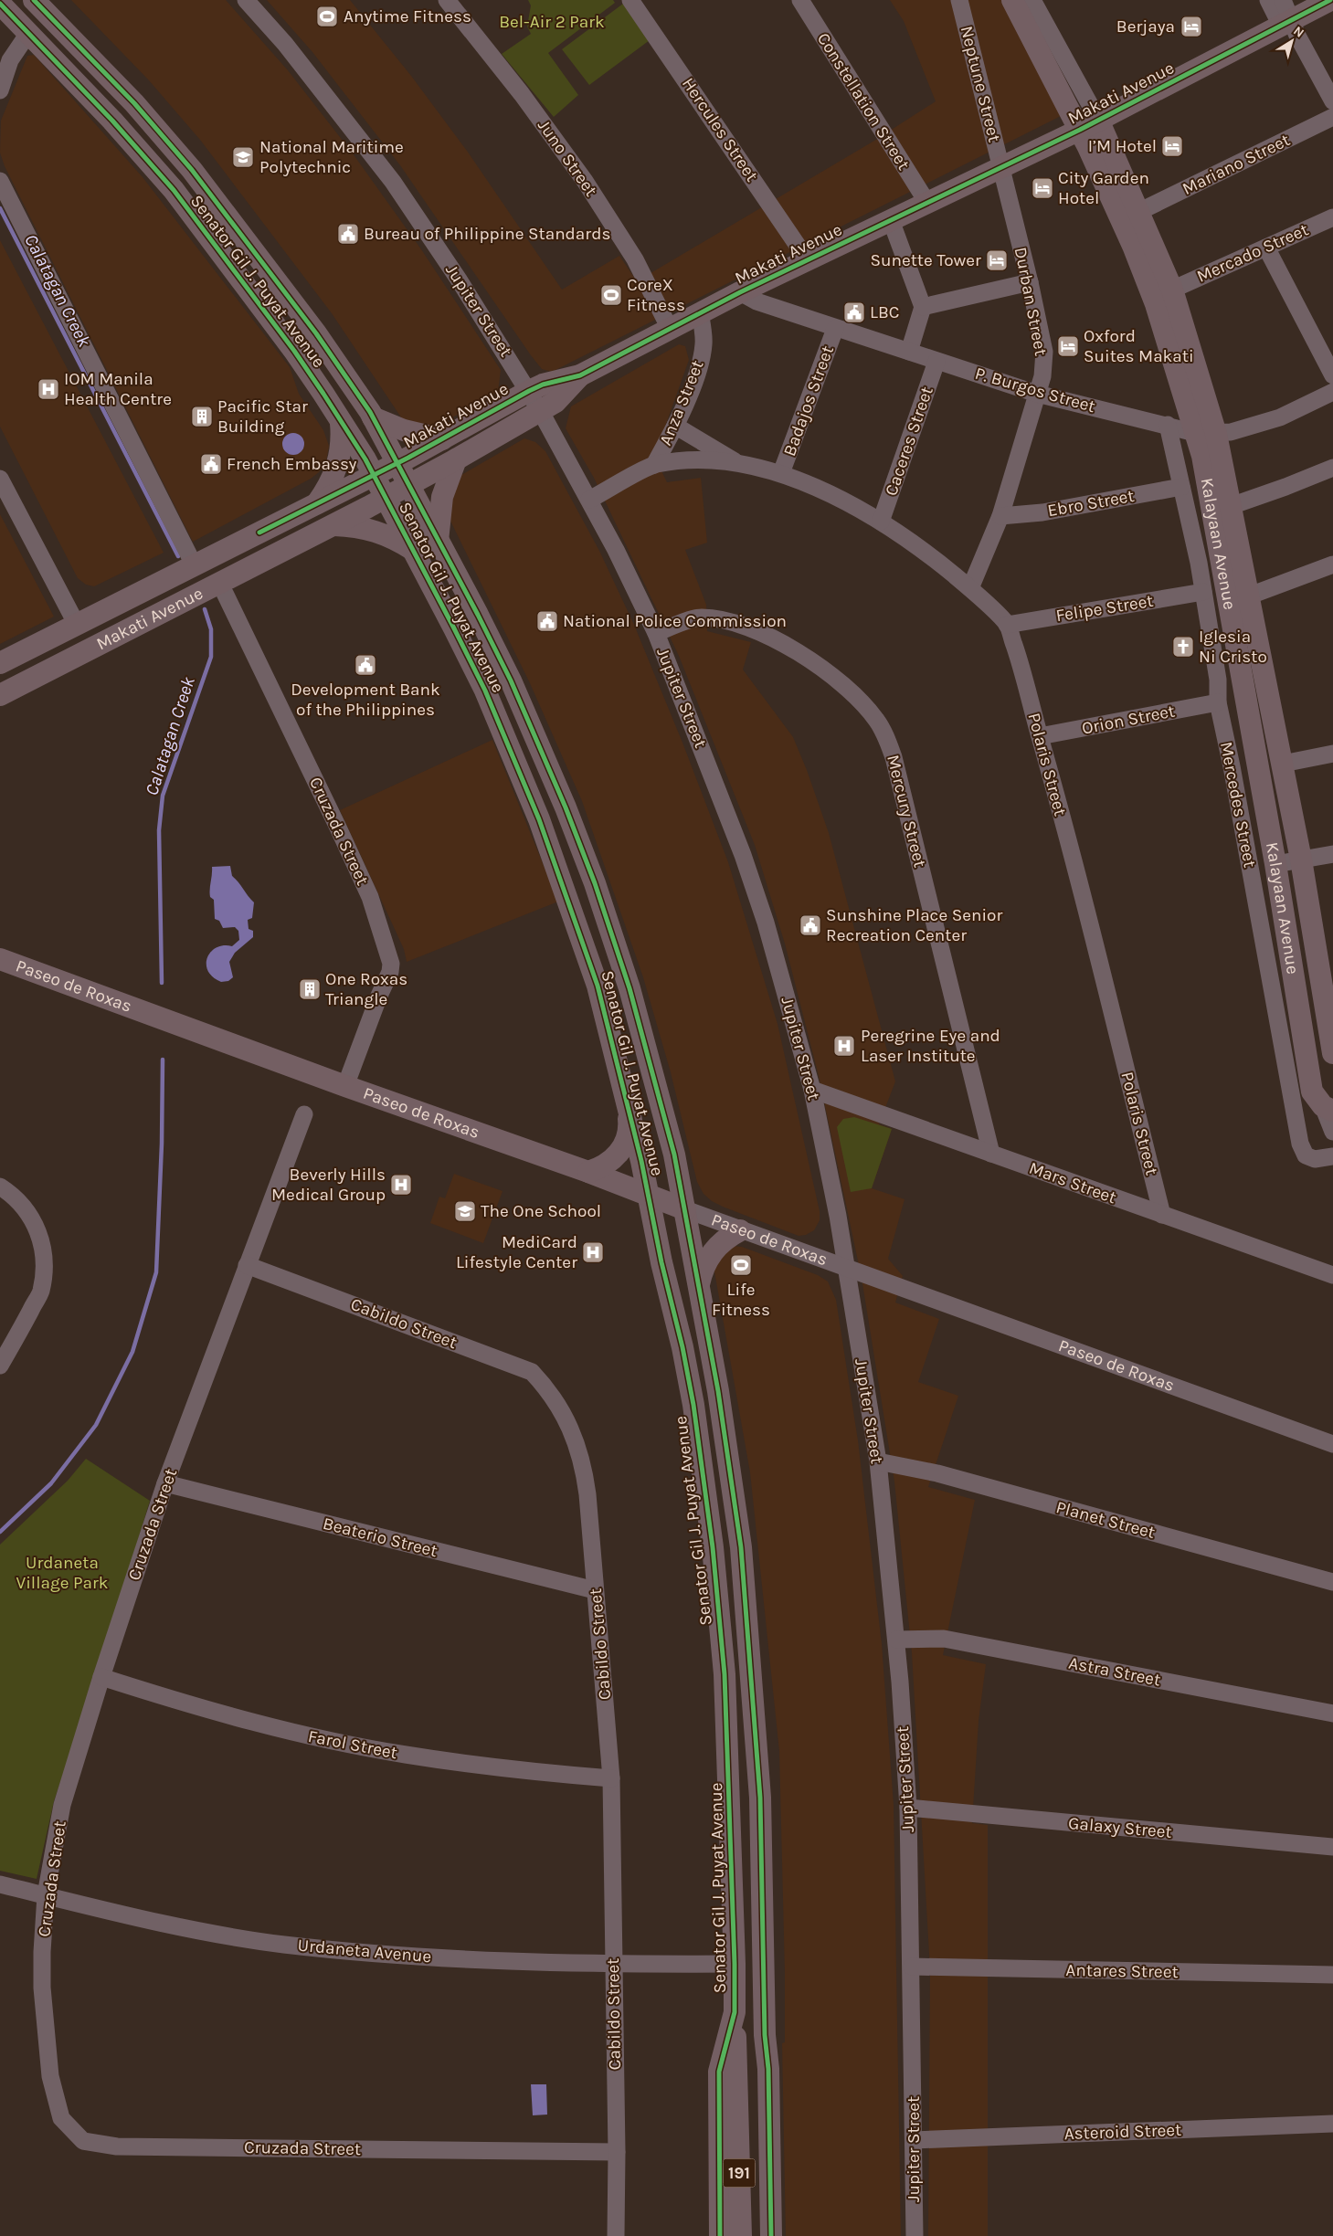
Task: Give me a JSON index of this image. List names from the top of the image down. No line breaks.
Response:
{"streets":{"main road":["Makati Avenue","Senator Gil J. Puyat Avenue","Kalayaan Avenue","Paseo de Roxas","191"],"street":["Neptune Street","Constellation Street","Hercules Street","Juno Street","Mariano Street","Mercado Street","Durban Street","Jupiter Street","P. Burgos Street","Badajos Street","Anza Street","Caceres Street","Ebro Street","Felipe Street","Orion Street","Polaris Street","Mercedes Street","Mercury Street","Cruzada Street","Mars Street","Cabildo Street","Planet Street","Beaterio Street","Astra Street","Farol Street","Galaxy Street","Urdaneta Avenue","Antares Street","Asteroid Street"]},"crossings":[["Neptune Street","Makati Avenue"],["Neptune Street","Durban Street"],["Makati Avenue","Constellation Street"],["Makati Avenue","Hercules Street"],["Makati Avenue","Juno Street"],["Makati Avenue","Senator Gil J. Puyat Avenue"],["Makati Avenue","Durban Street"],["Makati Avenue","Jupiter Street"],["Makati Avenue","P. Burgos Street"],["Makati Avenue","Anza Street"],["Makati Avenue","Kalayaan Avenue"],["Makati Avenue","Cruzada Street"],["Mariano Street","Kalayaan Avenue"],["Mercado Street","Kalayaan Avenue"],["Senator Gil J. Puyat Avenue","Paseo de Roxas"],["Senator Gil J. Puyat Avenue","Urdaneta Avenue"],["Senator Gil J. Puyat Avenue","191"],["Durban Street","P. Burgos Street"],["Durban Street","Ebro Street"],["Durban Street","Polaris Street"],["Jupiter Street","Polaris Street"],["Jupiter Street","Mercury Street"],["Jupiter Street","Paseo de Roxas"],["Jupiter Street","Mars Street"],["Jupiter Street","Planet Street"],["Jupiter Street","Astra Street"],["Jupiter Street","Galaxy Street"],["Jupiter Street","Antares Street"],["Jupiter Street","Asteroid Street"],["P. Burgos Street","Badajos Street"],["P. Burgos Street","Caceres Street"],["P. Burgos Street","Kalayaan Avenue"],["P. Burgos Street","Mercedes Street"],["Badajos Street","Polaris Street"],["Anza Street","Polaris Street"],["Caceres Street","Polaris Street"],["Ebro Street","Mercedes Street"],["Felipe Street","Polaris Street"],["Felipe Street","Mercedes Street"],["Orion Street","Polaris Street"],["Orion Street","Mercedes Street"],["Polaris Street","Mars Street"],["Mercury Street","Mars Street"],["Cruzada Street","Paseo de Roxas"],["Cruzada Street","Cabildo Street"],["Cruzada Street","Beaterio Street"],["Cruzada Street","Farol Street"],["Cruzada Street","Urdaneta Avenue"],["Cabildo Street","Beaterio Street"],["Cabildo Street","Farol Street"],["Cabildo Street","Urdaneta Avenue"]],"water":["Calatagan Creek"],"parks":["Bel-Air 2 Park","Urdaneta Village Park"],"places":{"sports":["Anytime Fitness","CoreX Fitness","Life Fitness"],"hotel":["Berjaya","I’M Hotel","City Garden Hotel","Sunette Tower","Oxford Suites Makati"],"school or university":["National Maritime Polytechnic","The One School"],"public building":["Bureau of Philippine Standards","LBC","French Embassy","National Police Commission","Development Bank of the Philippines","Sunshine Place Senior Recreation Center"],"hospital":["IOM Manila Health Centre","Peregrine Eye and Laser Institute","Beverly Hills Medical Group","MediCard Lifestyle Center"],"building":["Pacific Star Building","One Roxas Triangle"],"church":["Iglesia Ni Cristo"]},"north":"top right"}
